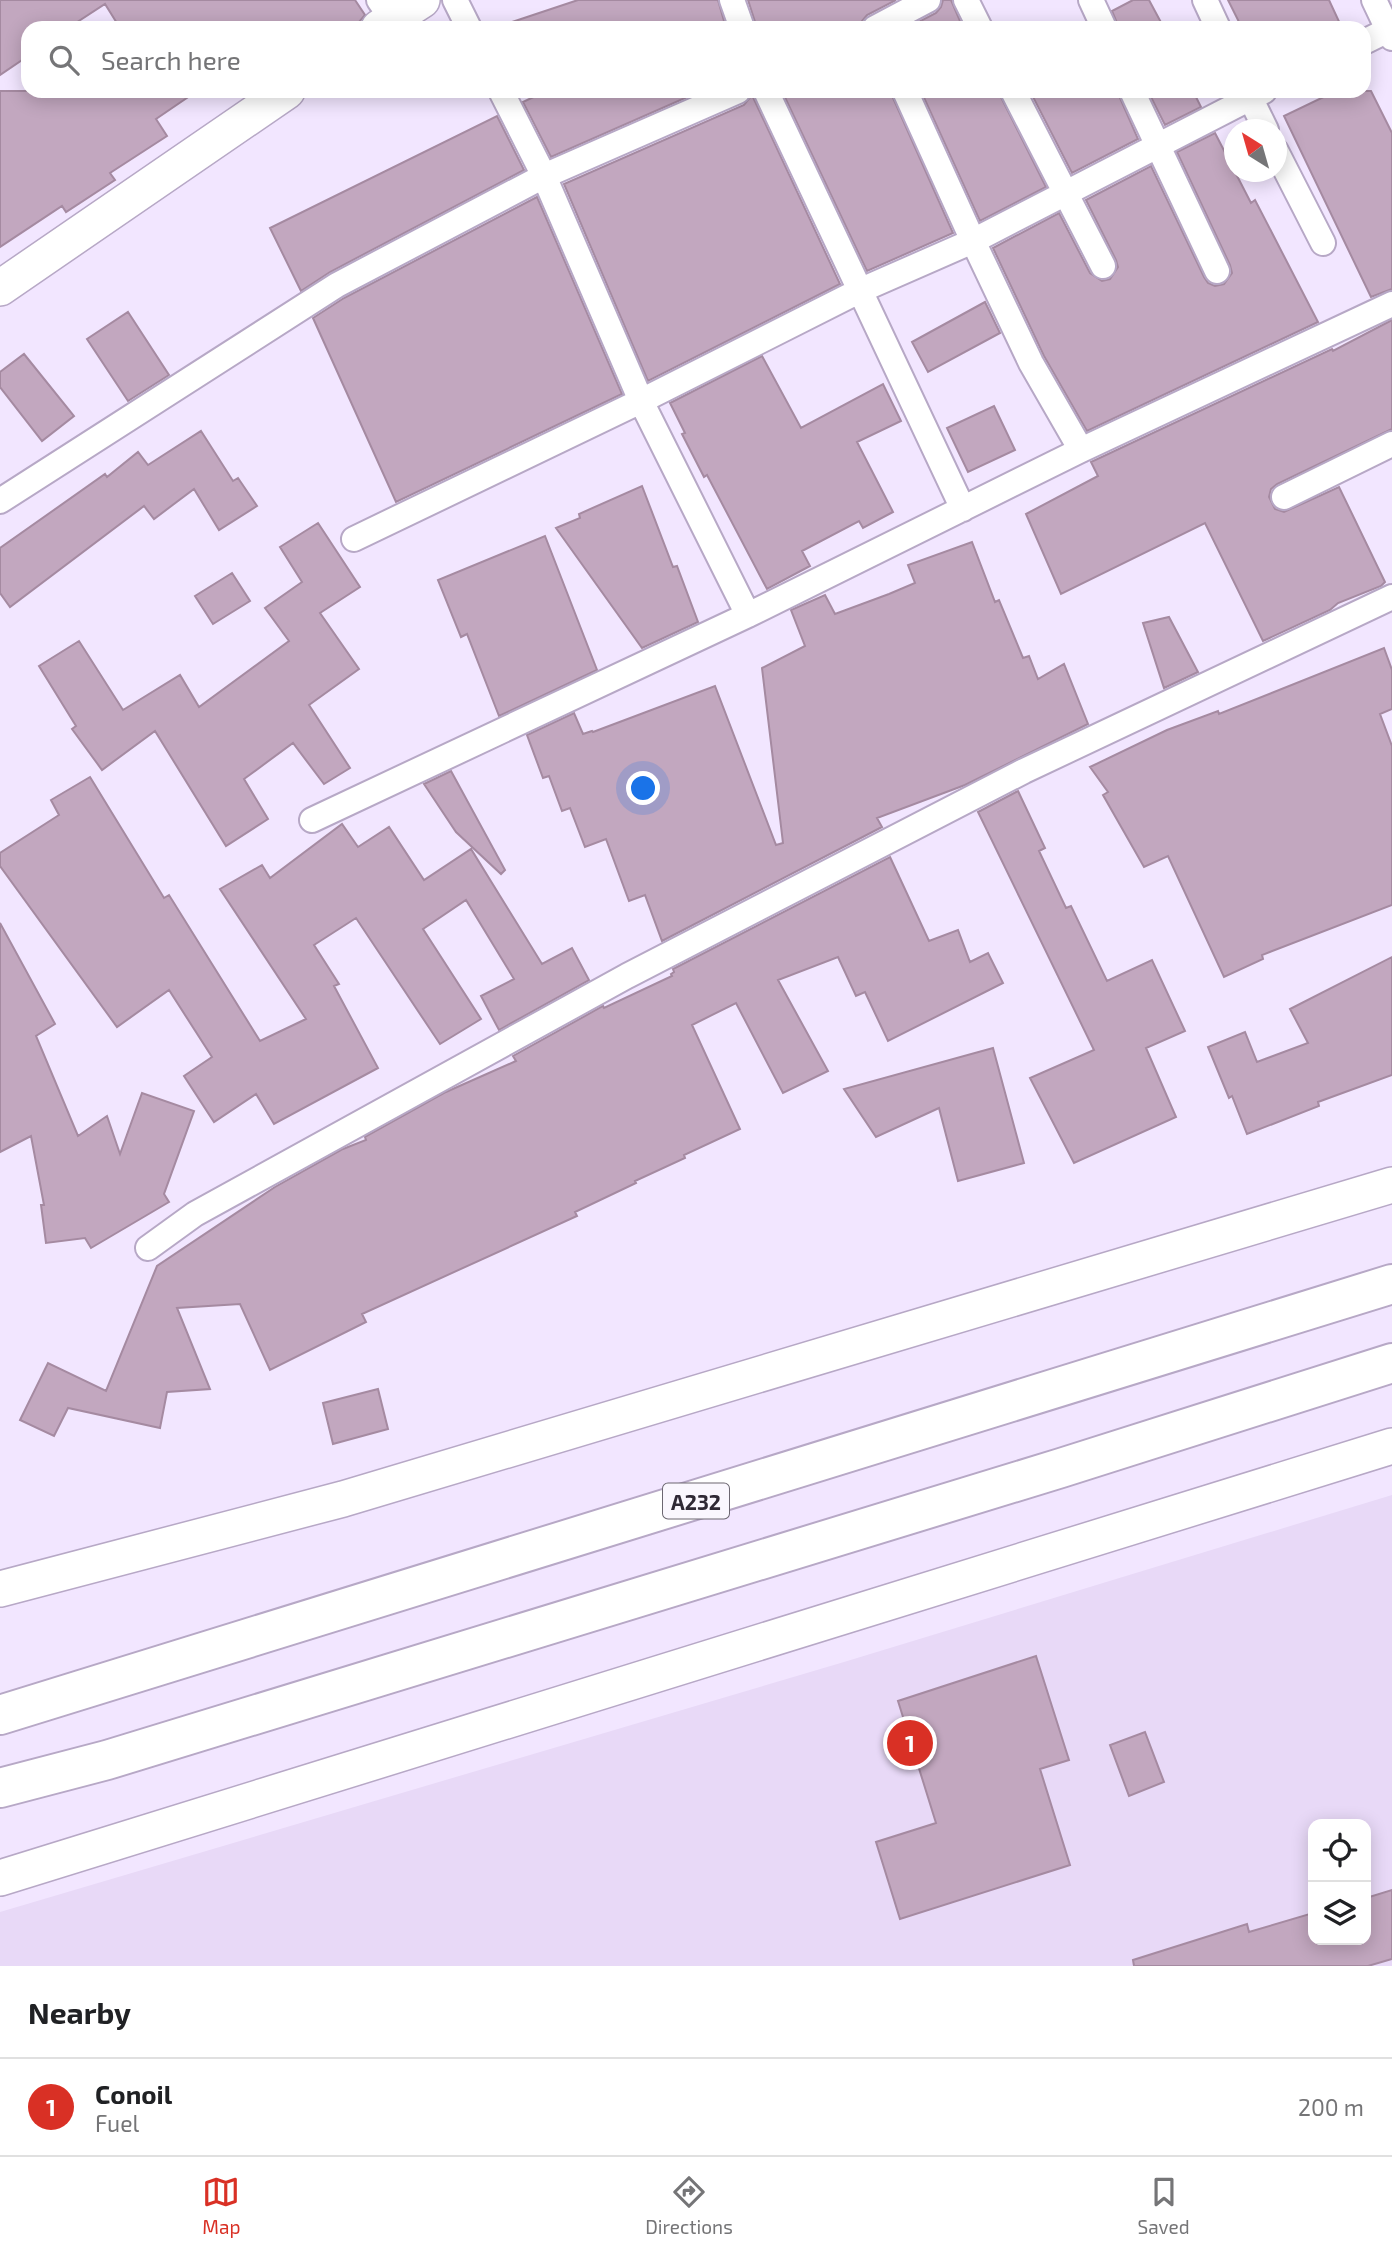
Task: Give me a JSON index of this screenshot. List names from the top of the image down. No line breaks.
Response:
{"streets":{"highway":["A232"]},"north":"top left","page":{"search":"Search here","pins":"1","heading":"Nearby","list":[{"mark":"1","name":"Conoil","note":"Fuel","value":"200 m"}],"nav":["Map","Directions","Saved"]}}
